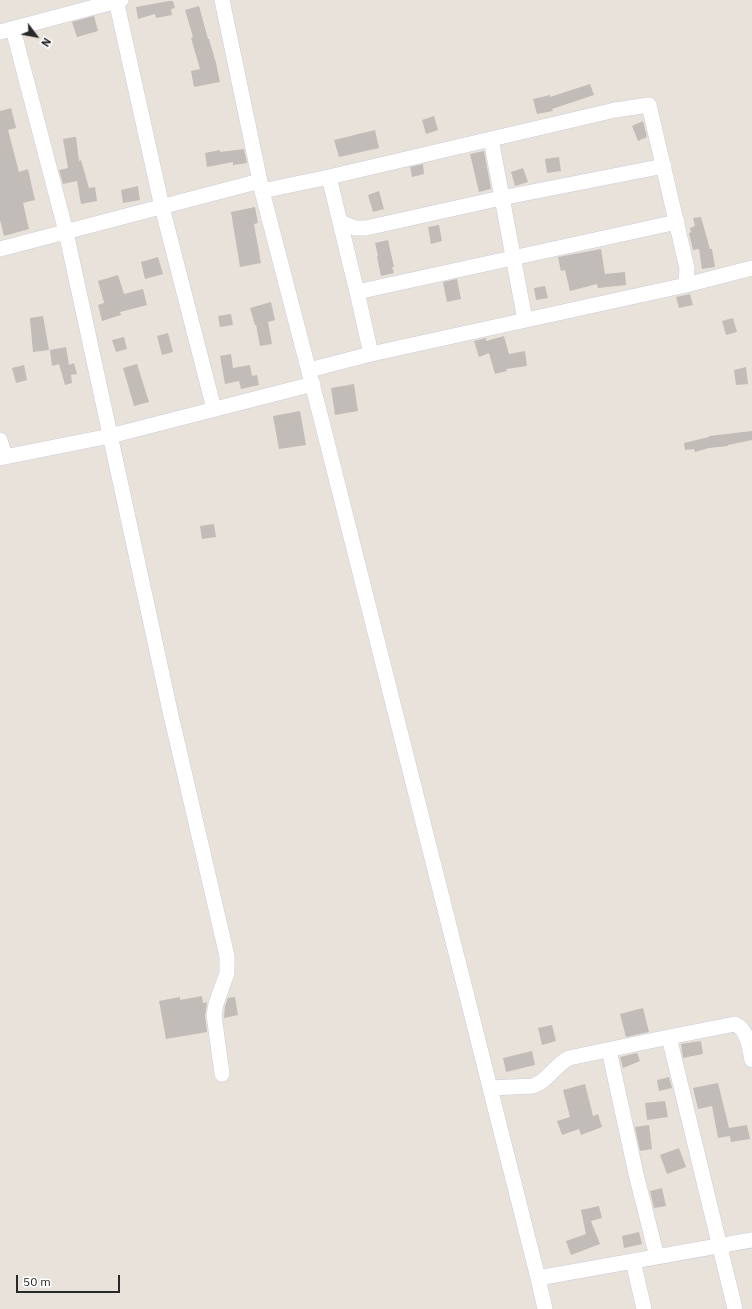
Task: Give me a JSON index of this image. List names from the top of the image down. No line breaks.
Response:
{"scale_bar":"50 m","north":"bottom right"}
